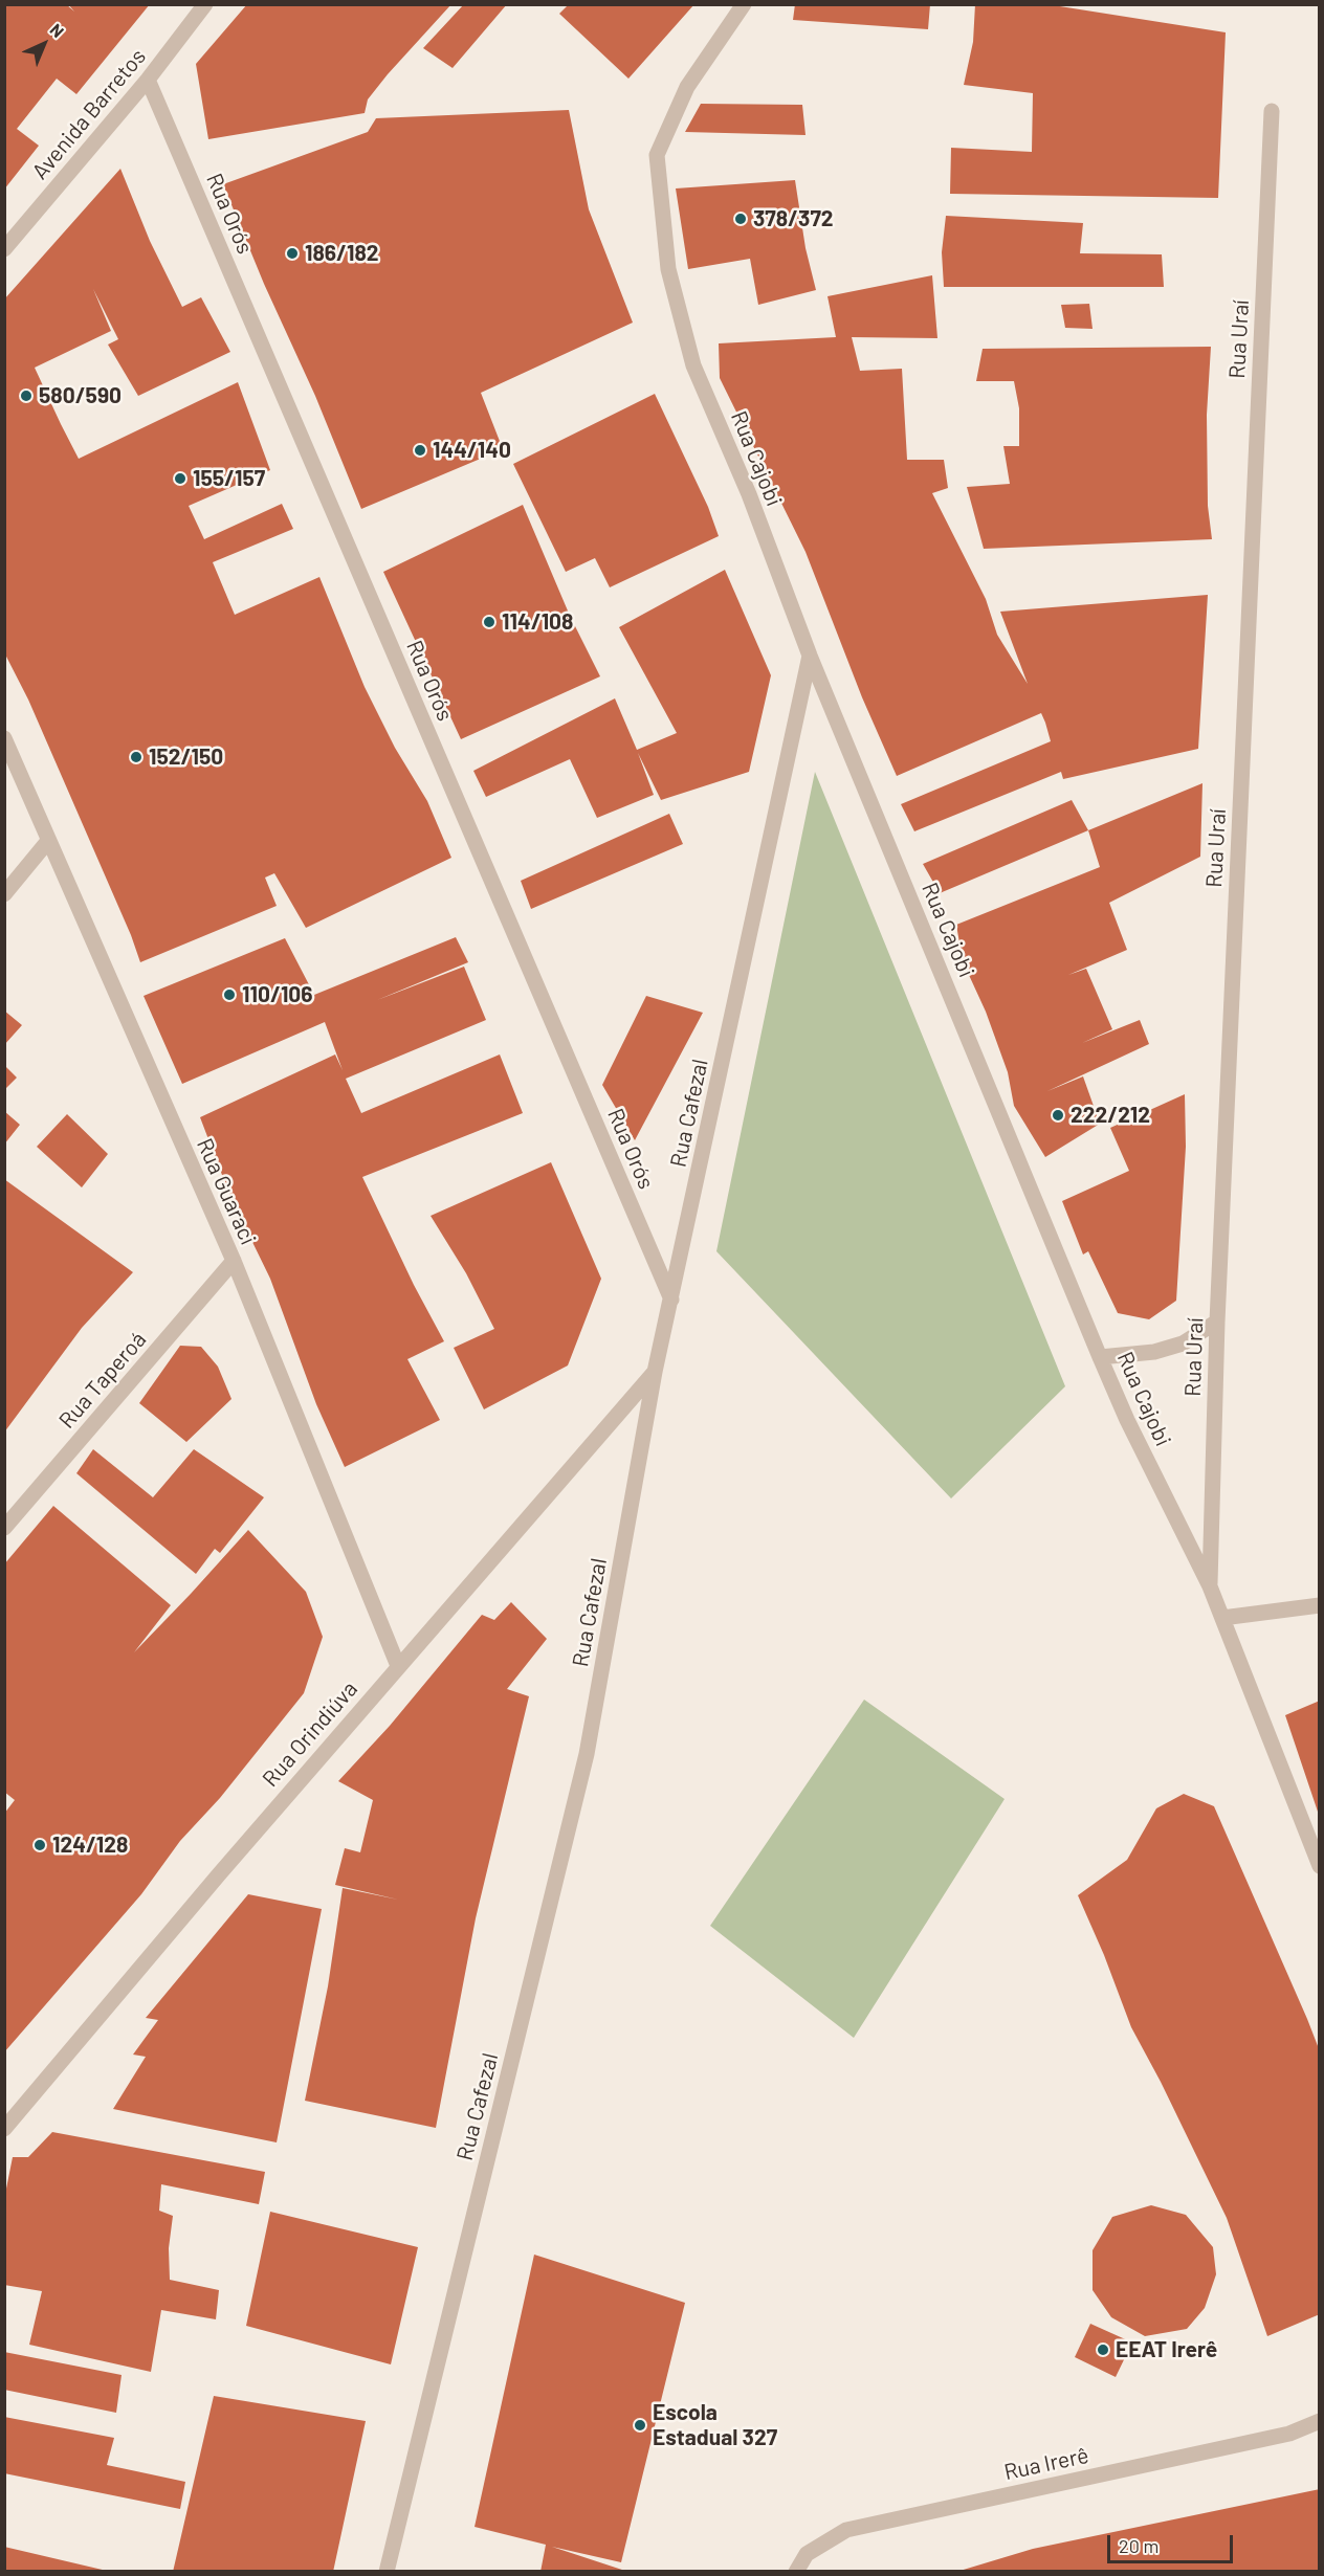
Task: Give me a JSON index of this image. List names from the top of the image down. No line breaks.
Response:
{"streets":{"street":["Avenida Barretos","Rua Orós","Rua Uraí","Rua Cajobi","Rua Cafezal","Rua Guaraci","Rua Taperoá","Rua Orindiúva","Rua Irerê"]},"crossings":[["Avenida Barretos","Rua Orós"],["Rua Orós","Rua Cafezal"],["Rua Uraí","Rua Cajobi"],["Rua Cajobi","Rua Cafezal"],["Rua Cafezal","Rua Orindiúva"],["Rua Guaraci","Rua Taperoá"],["Rua Guaraci","Rua Orindiúva"]],"places":["378/372","186/182","580/590","144/140","155/157","114/108","152/150","110/106","222/212","124/128","EEAT Irerê","Escola Estadual 327"],"scale_bar":"20 m","north":"top right"}
